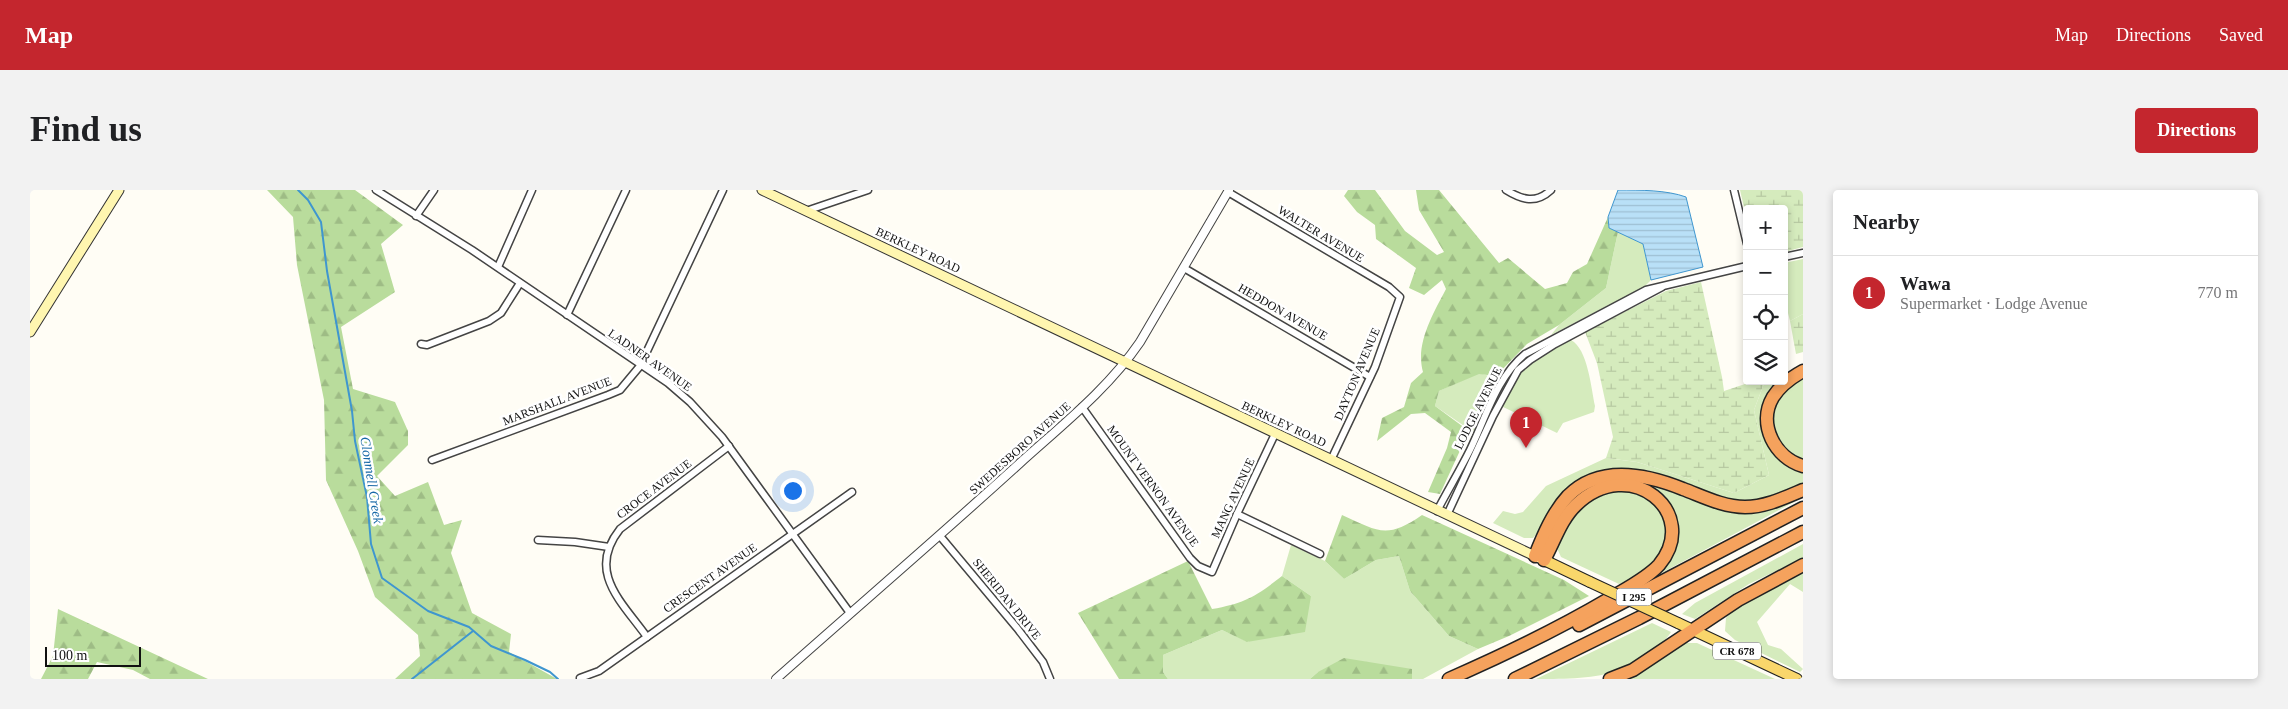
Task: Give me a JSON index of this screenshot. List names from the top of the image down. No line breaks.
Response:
{"streets":{"highway":["I 295"],"main road":["BERKLEY ROAD","CR 678"],"street":["WALTER AVENUE","HEDDON AVENUE","LADNER AVENUE","DAYTON AVENUE","MARSHALL AVENUE","LODGE AVENUE","SWEDESBORO AVENUE","MOUNT VERNON AVENUE","CROCE AVENUE","MANG AVENUE","CRESCENT AVENUE","SHERIDAN DRIVE"]},"crossings":[["WALTER AVENUE","DAYTON AVENUE"],["WALTER AVENUE","SWEDESBORO AVENUE"],["BERKLEY ROAD","DAYTON AVENUE"],["BERKLEY ROAD","LODGE AVENUE"],["BERKLEY ROAD","SWEDESBORO AVENUE"],["BERKLEY ROAD","MANG AVENUE"],["HEDDON AVENUE","DAYTON AVENUE"],["HEDDON AVENUE","SWEDESBORO AVENUE"],["LADNER AVENUE","MARSHALL AVENUE"],["LADNER AVENUE","SWEDESBORO AVENUE"],["LADNER AVENUE","CROCE AVENUE"],["LADNER AVENUE","CRESCENT AVENUE"],["SWEDESBORO AVENUE","MOUNT VERNON AVENUE"],["SWEDESBORO AVENUE","SHERIDAN DRIVE"],["MOUNT VERNON AVENUE","MANG AVENUE"],["CROCE AVENUE","CRESCENT AVENUE"]],"water":["Clonmell Creek"],"scale_bar":"100 m","page":{"header":"Map","nav":["Map","Directions","Saved"],"buttons":"Directions","title":"Find us","heading":"Nearby","map_buttons":["+","−"],"list":[{"mark":"1","name":"Wawa","note":"Supermarket · Lodge Avenue","value":"770 m"}],"pins":"1","scale":"100 m"}}
